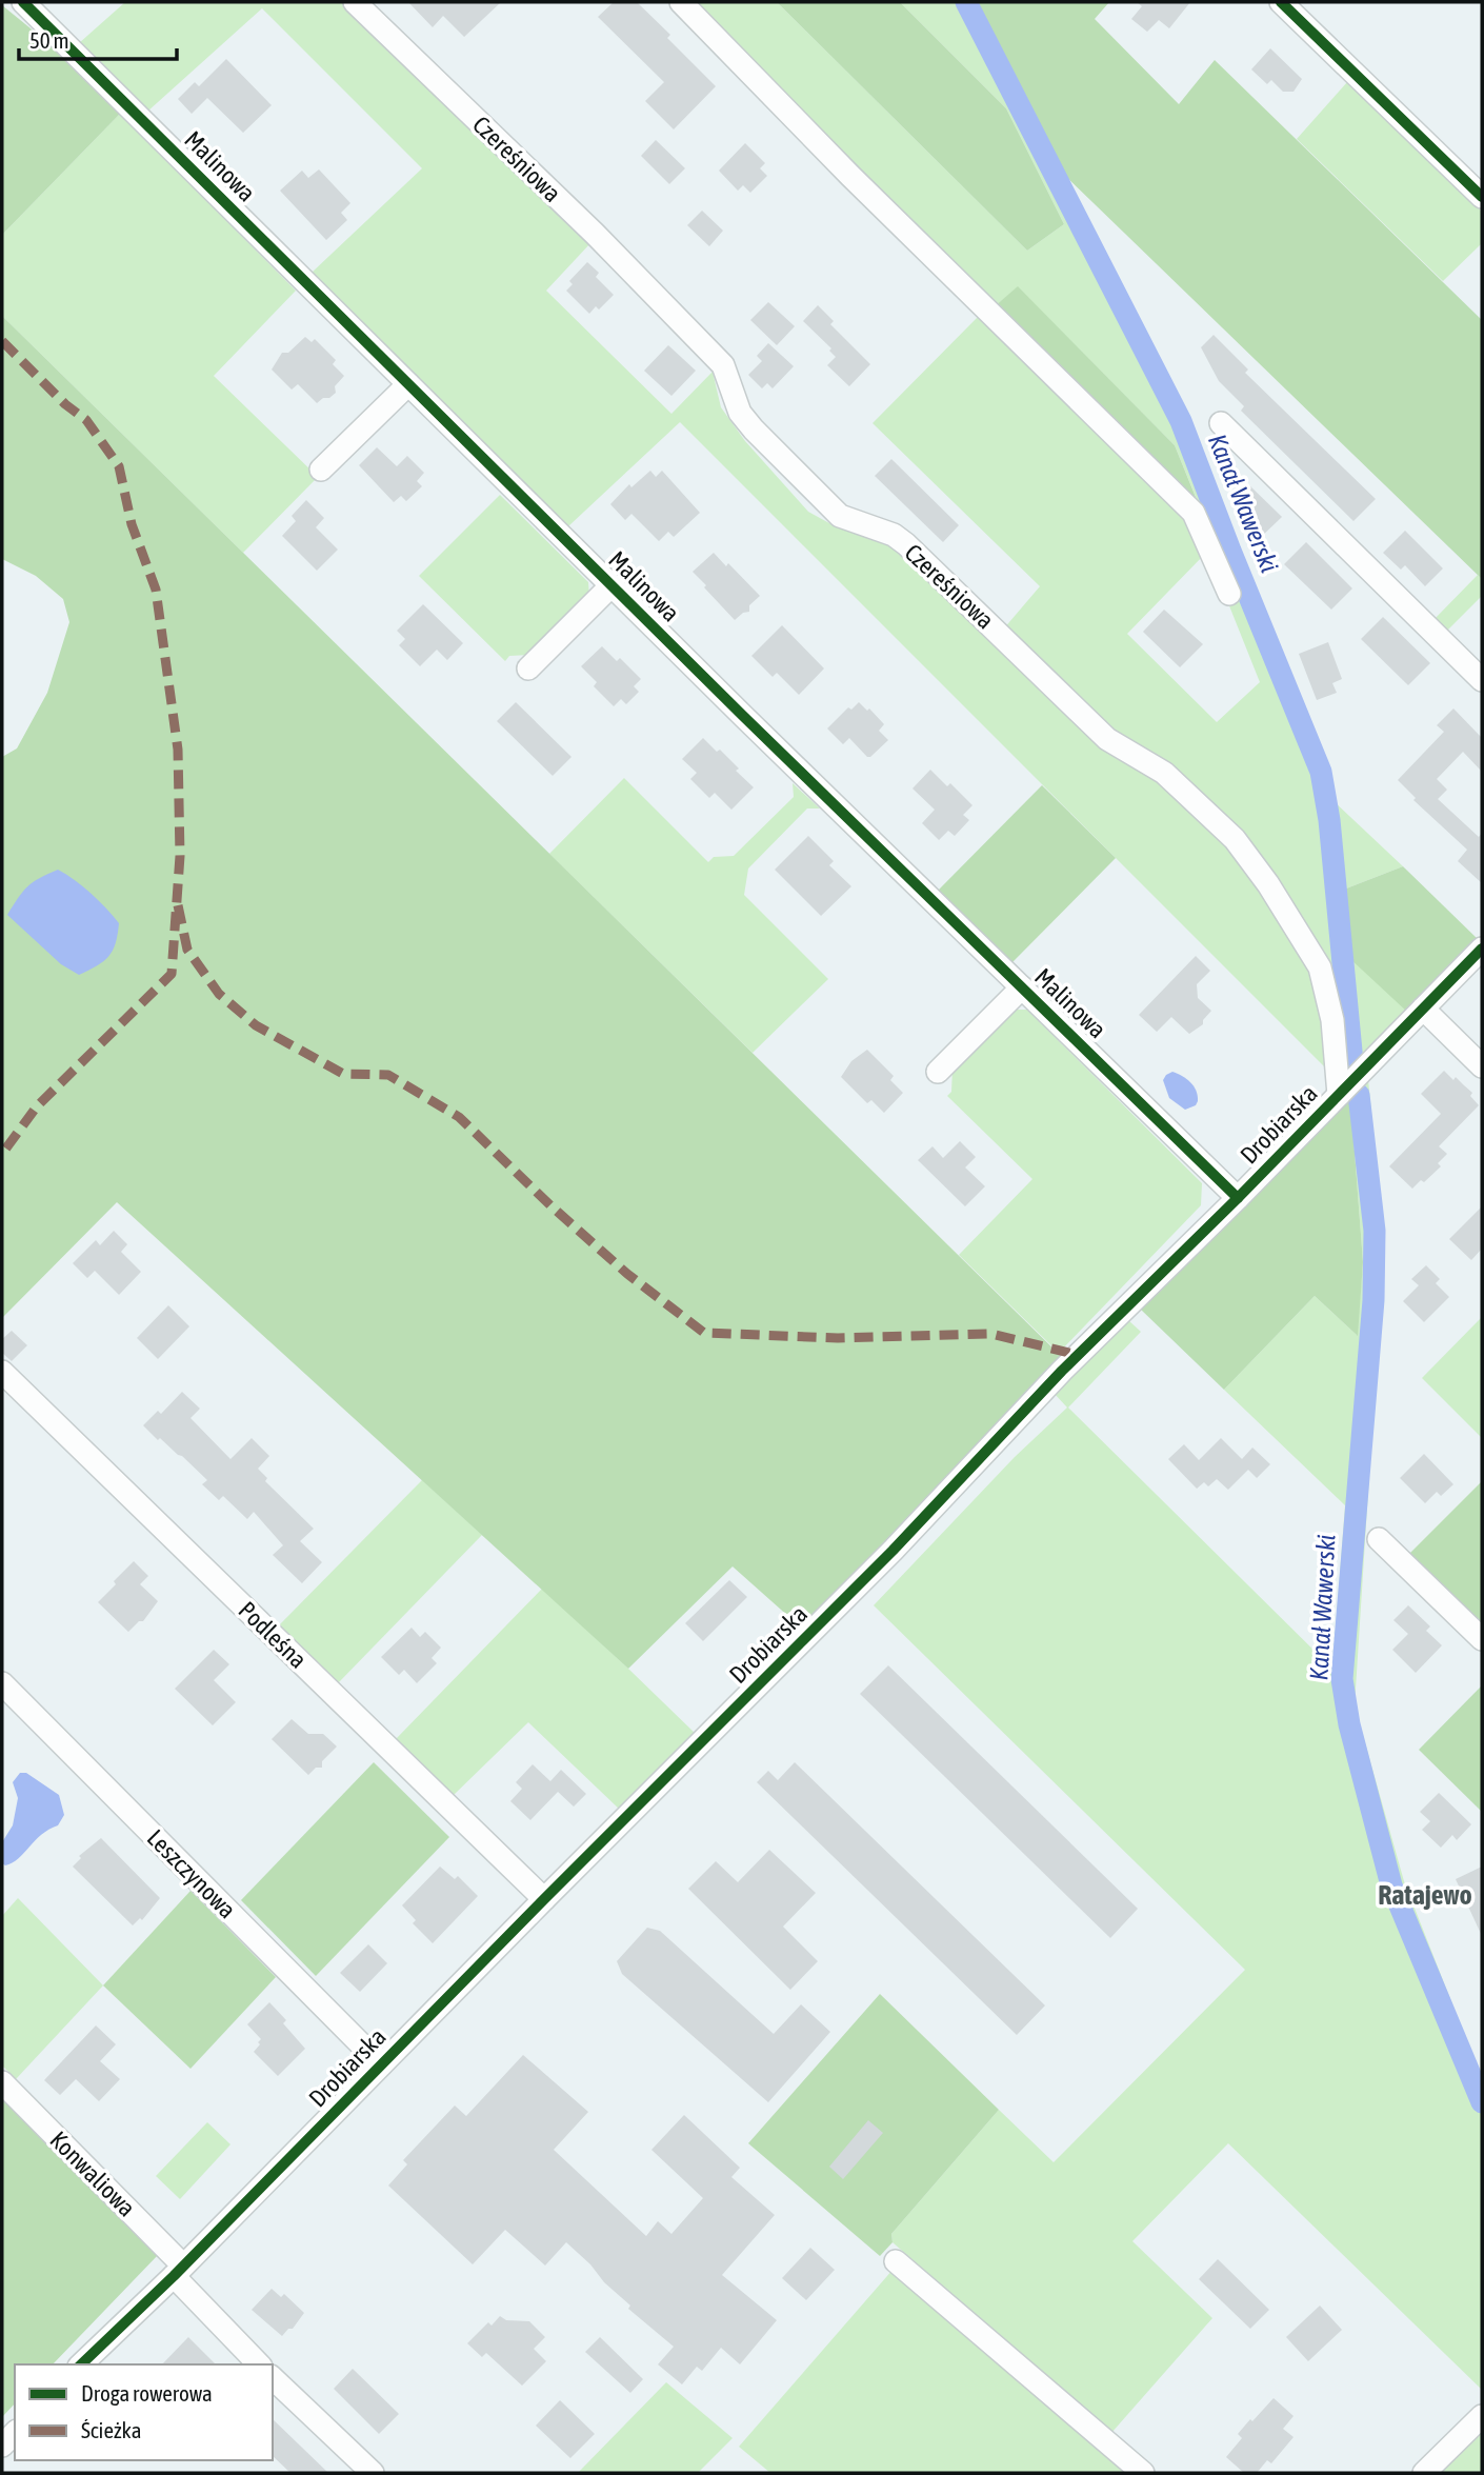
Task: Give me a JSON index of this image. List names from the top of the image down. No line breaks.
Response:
{"streets":{"street":["Czereśniowa","Malinowa","Drobiarska","Podleśna","Leszczynowa","Konwaliowa"]},"crossings":[["Czereśniowa","Drobiarska"],["Malinowa","Drobiarska"],["Drobiarska","Podleśna"],["Drobiarska","Leszczynowa"],["Drobiarska","Konwaliowa"]],"districts":["Ratajewo"],"water":["Kanał Wawerski"],"legend":["Droga rowerowa","Ścieżka"],"scale_bar":"50 m"}
